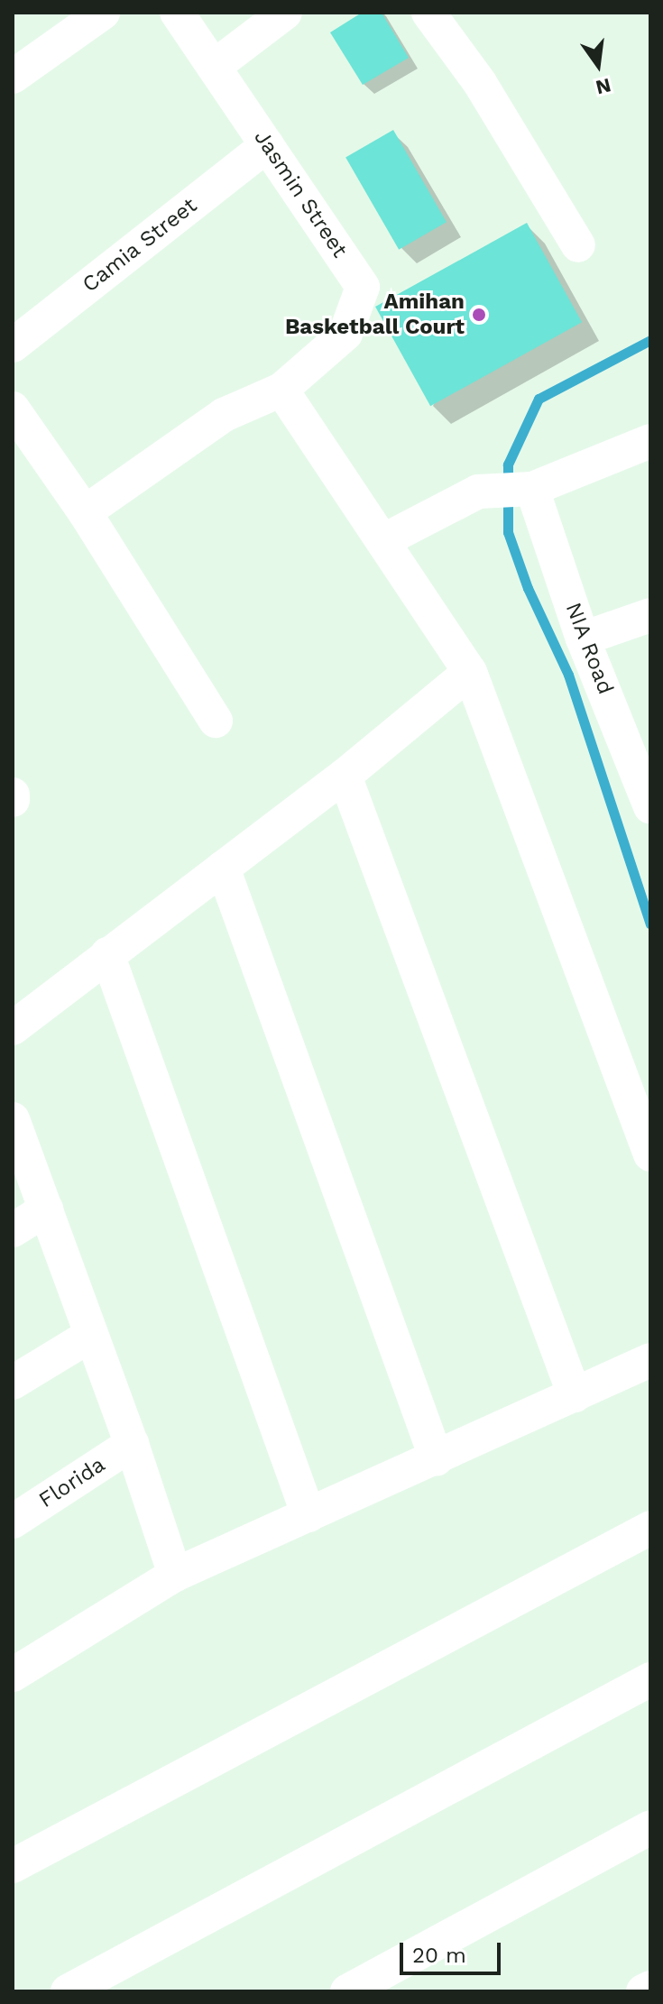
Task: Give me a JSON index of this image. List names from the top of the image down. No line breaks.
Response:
{"streets":{"street":["Jasmin Street","Camia Street","NIA Road","Florida"]},"crossings":[["Jasmin Street","Camia Street"]],"places":["Amihan Basketball Court"],"scale_bar":"20 m","north":"bottom"}
